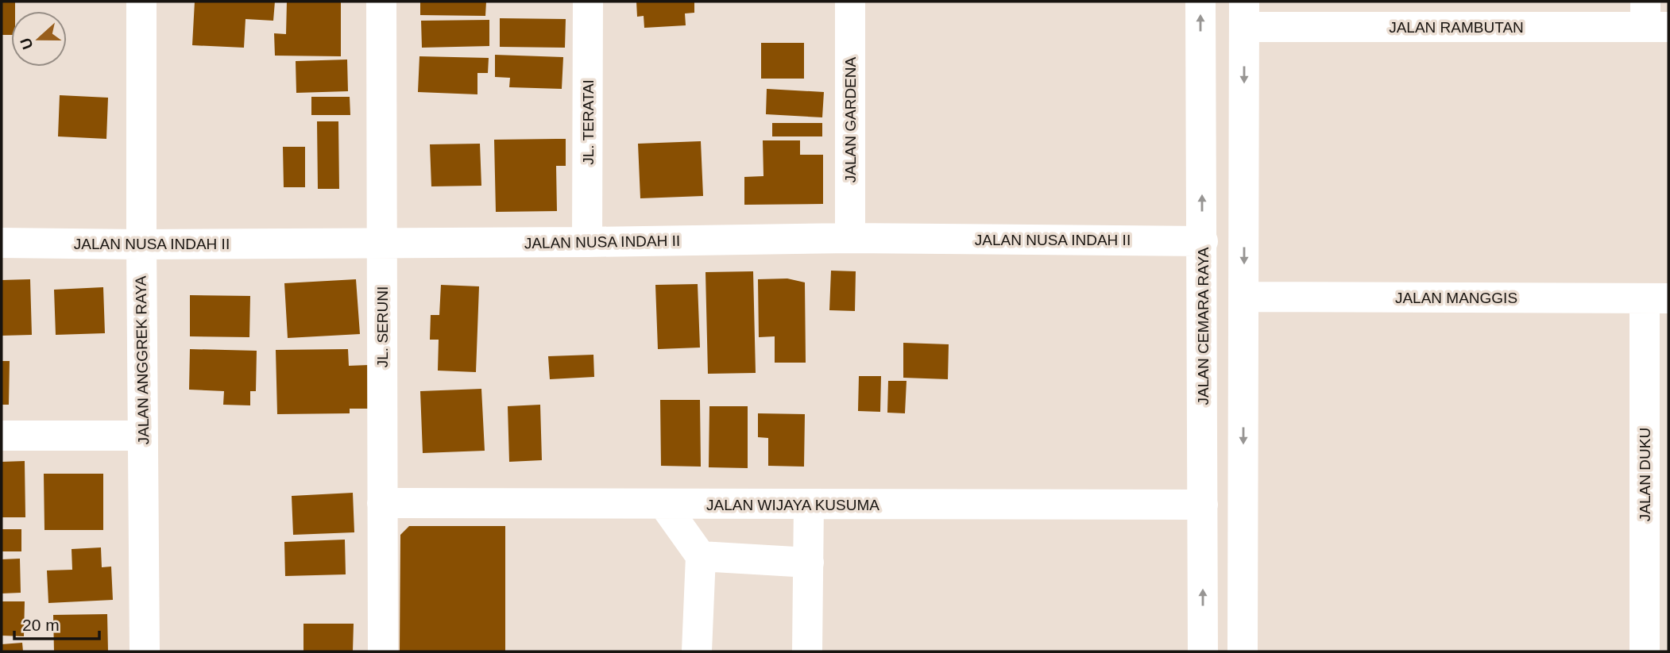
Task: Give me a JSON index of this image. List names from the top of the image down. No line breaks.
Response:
{"streets":{"street":["JALAN RAMBUTAN","JALAN GARDENA","JL. TERATAI","JALAN NUSA INDAH II","JALAN MANGGIS","JALAN CEMARA RAYA","JL. SERUNI","JALAN ANGGREK RAYA","JALAN DUKU","JALAN WIJAYA KUSUMA"]},"crossings":[["JALAN GARDENA","JALAN NUSA INDAH II"],["JL. TERATAI","JALAN NUSA INDAH II"],["JALAN NUSA INDAH II","JALAN CEMARA RAYA"],["JALAN NUSA INDAH II","JL. SERUNI"],["JALAN NUSA INDAH II","JALAN ANGGREK RAYA"],["JALAN MANGGIS","JALAN DUKU"],["JALAN CEMARA RAYA","JALAN WIJAYA KUSUMA"],["JL. SERUNI","JALAN WIJAYA KUSUMA"]],"scale_bar":"20 m","north":"left"}
